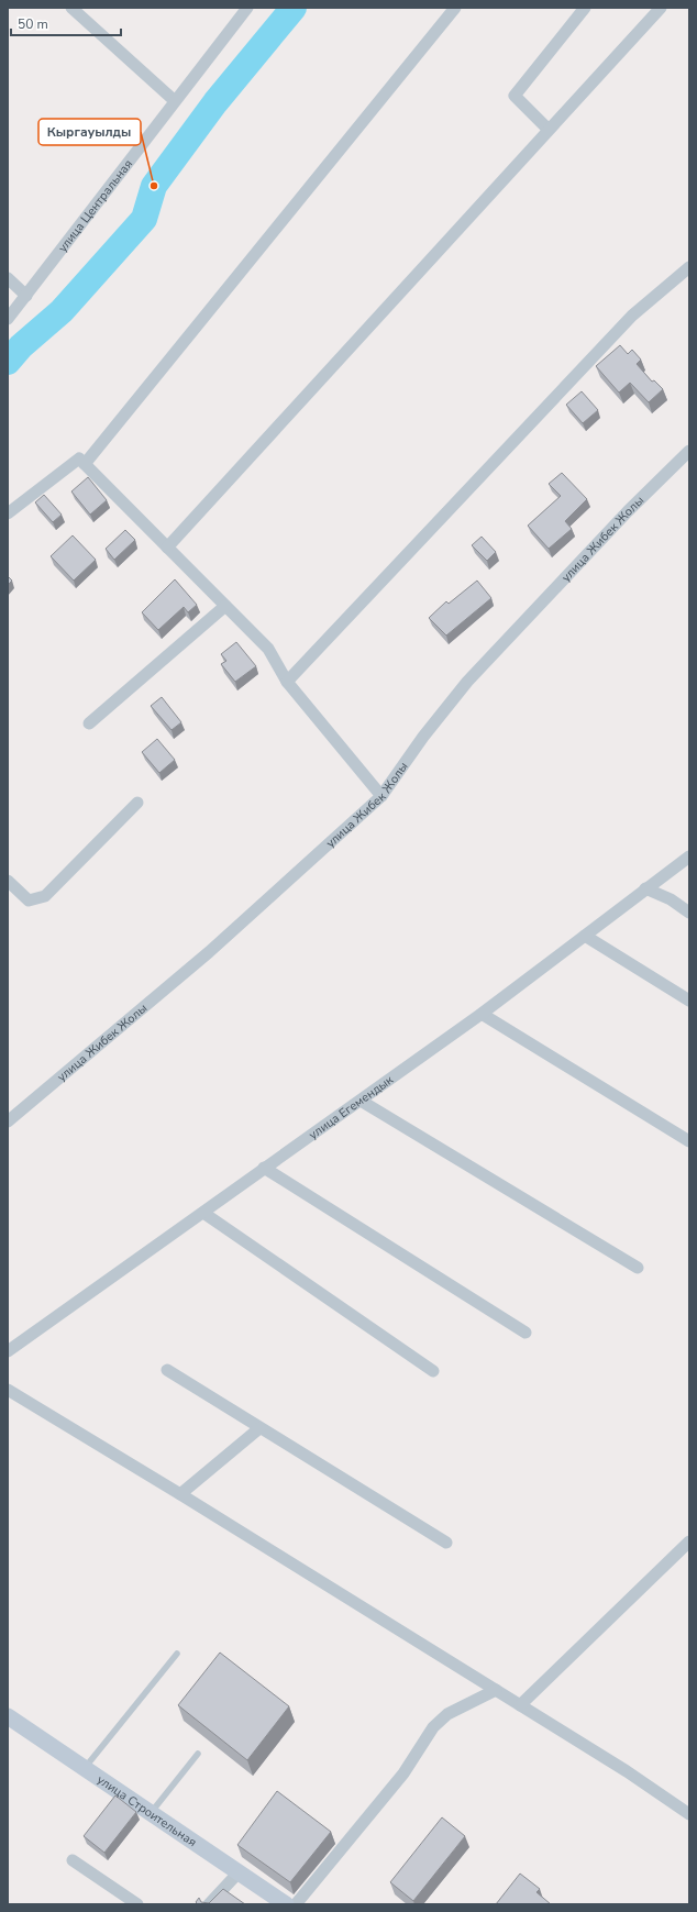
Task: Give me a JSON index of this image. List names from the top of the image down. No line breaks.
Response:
{"streets":{"main road":["улица Строительная"],"street":["улица Центральная","улица Жибек Жолы","улица Егемендык"]},"places":["Кыргауылды"],"scale_bar":"50 m"}
